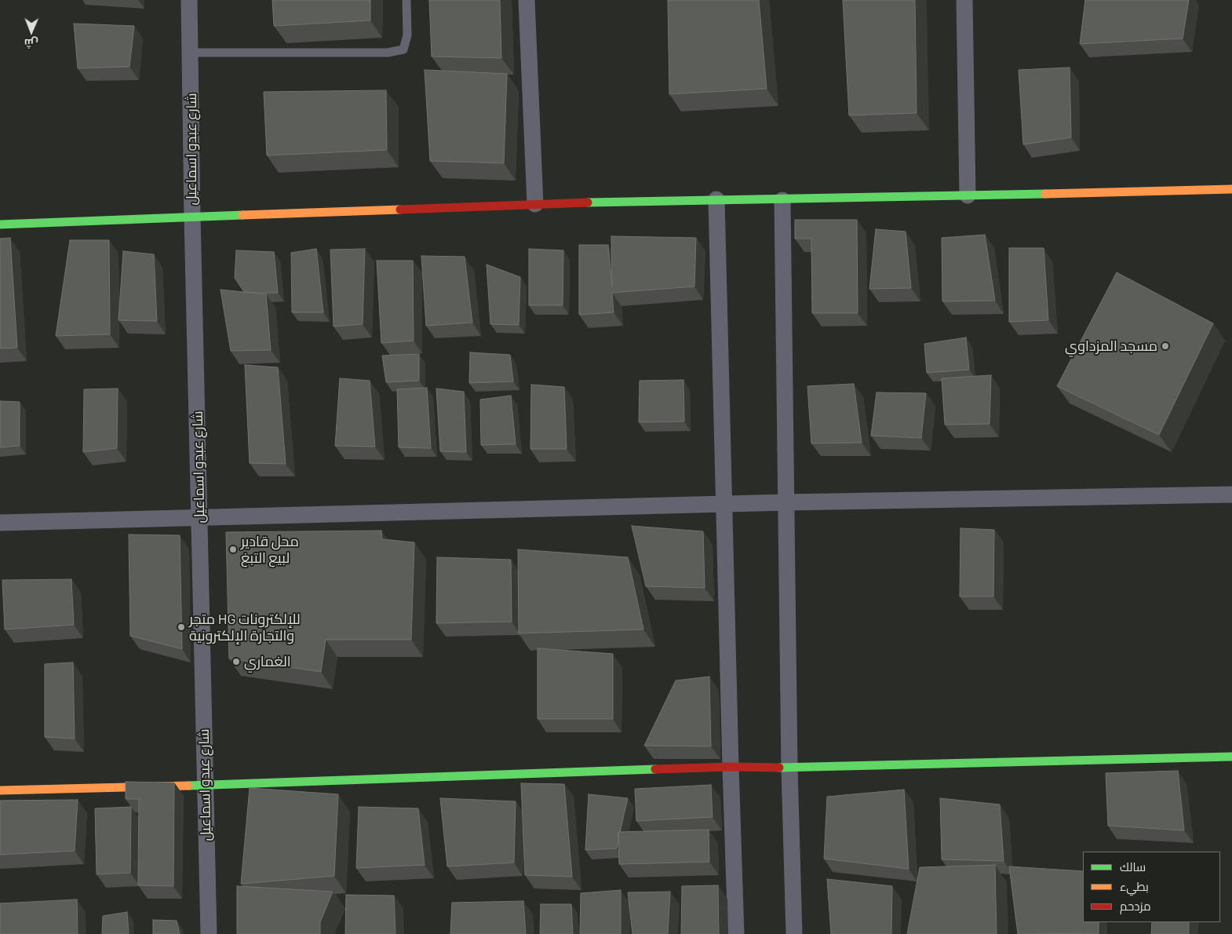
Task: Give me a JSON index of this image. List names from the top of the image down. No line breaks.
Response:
{"streets":{"street":["شارع عبدو اسماعيل"]},"places":["مسجد المزداوي","محل قادير لبيع التبغ","متجر HG للإلكترونات والتجارة الإلكترونية","الغماري"],"legend":["سالك","بطيء","مزدحم"],"north":"bottom"}
